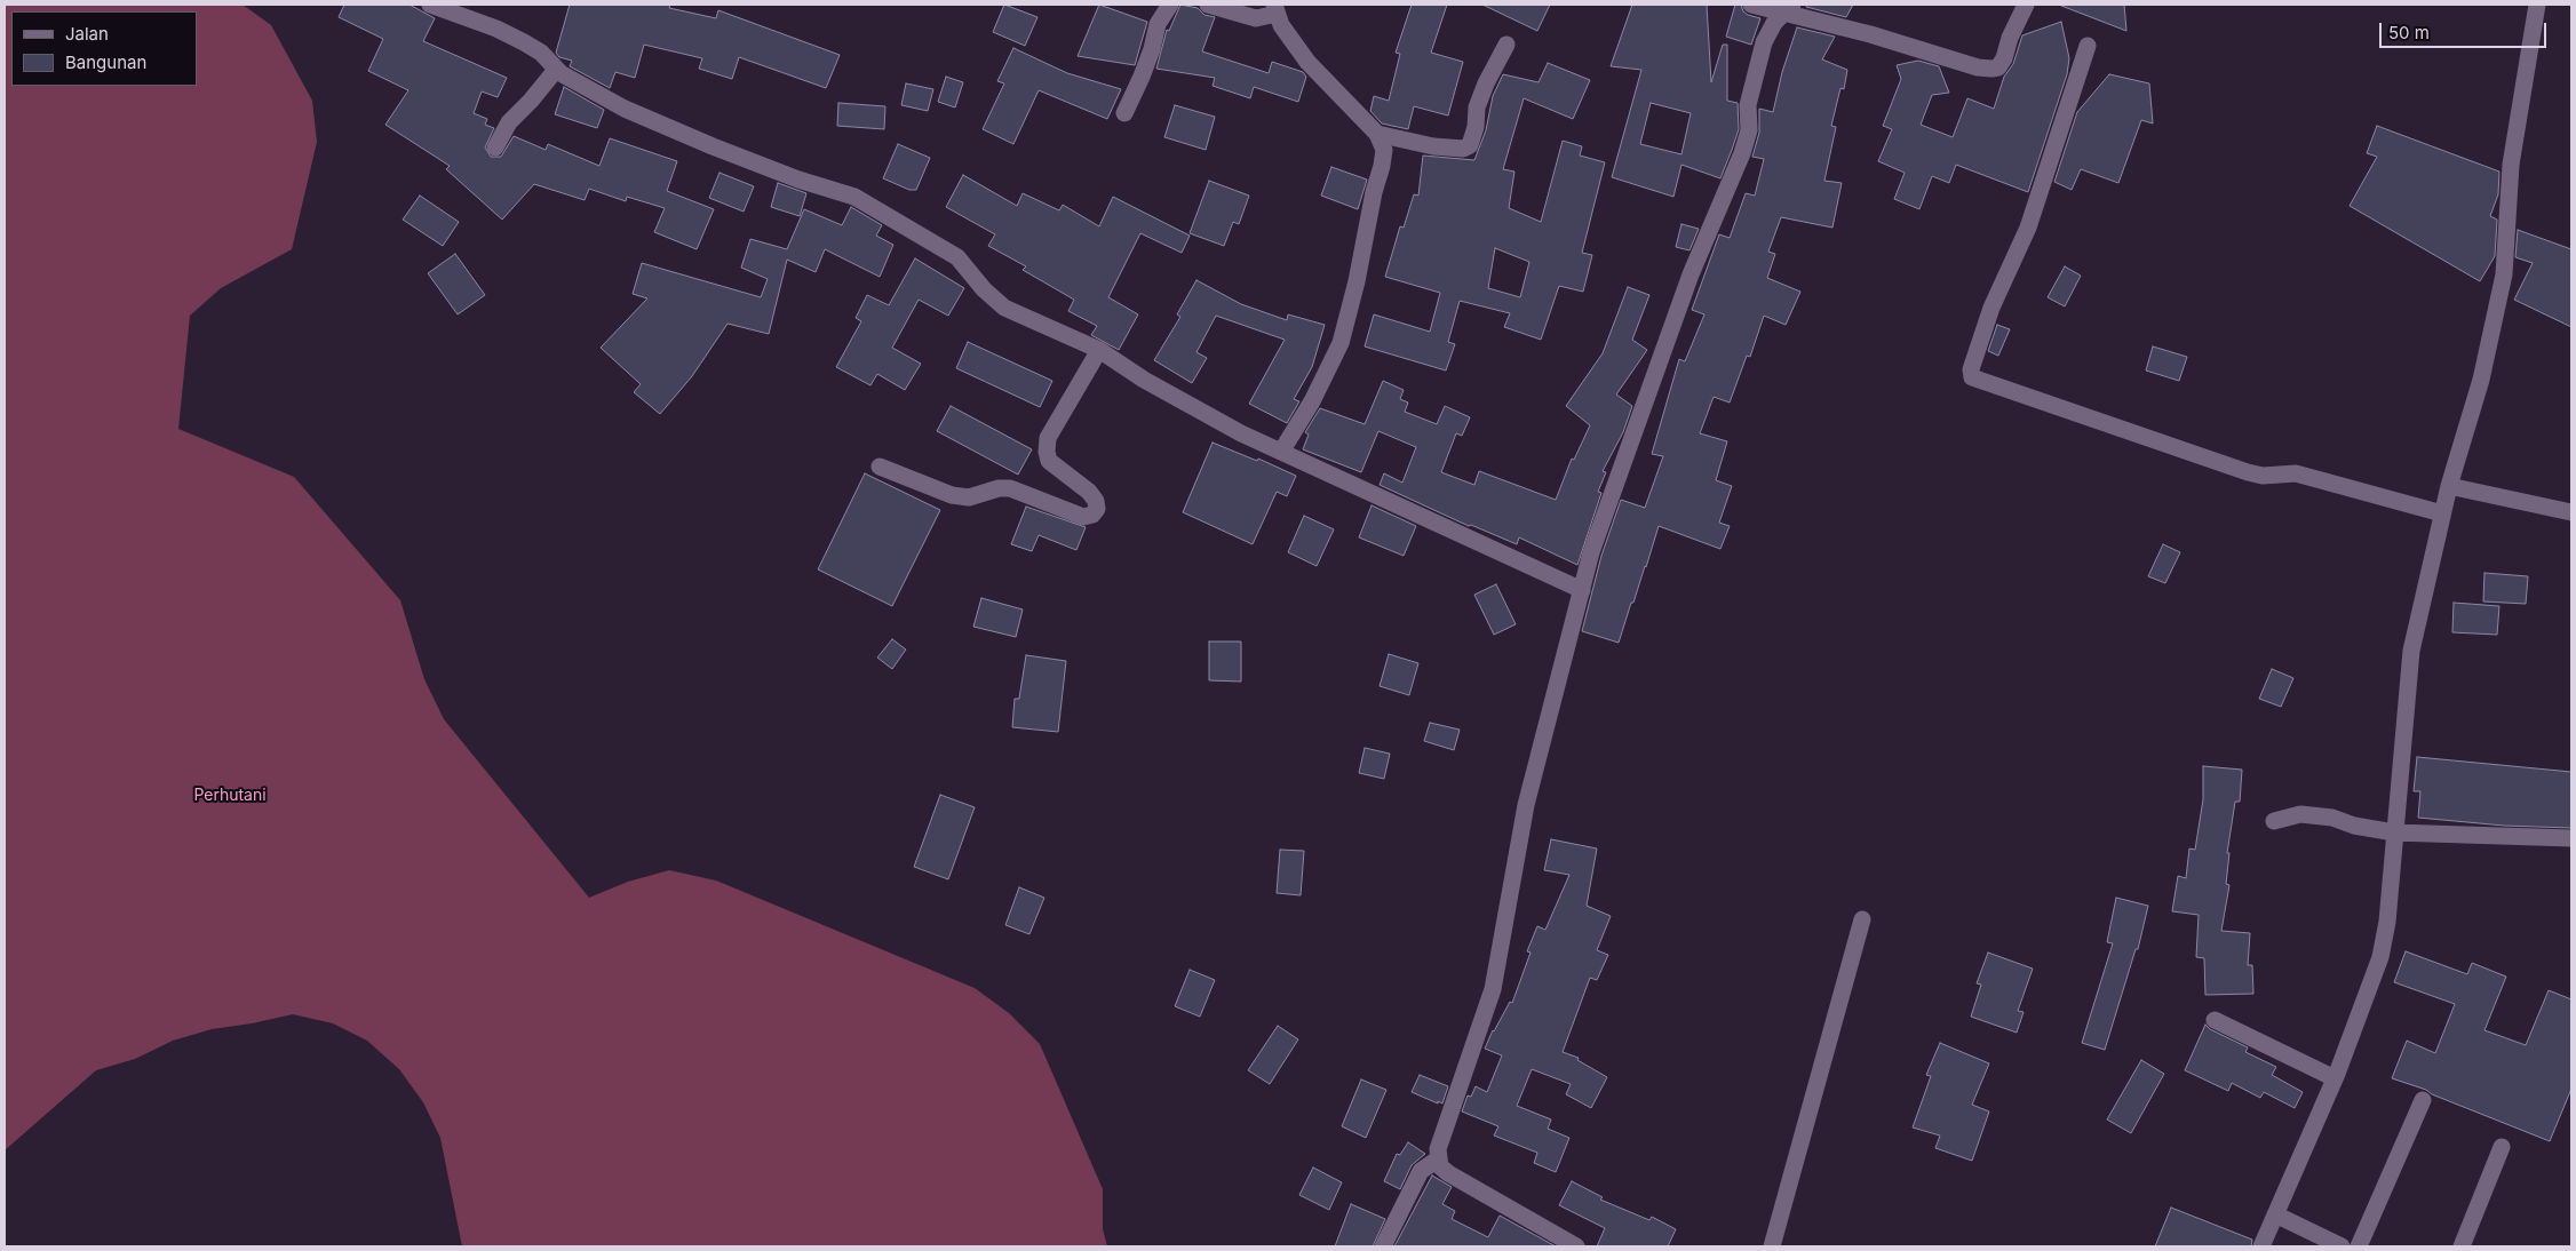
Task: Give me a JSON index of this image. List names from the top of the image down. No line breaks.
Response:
{"parks":["Perhutani"],"legend":["Jalan","Bangunan"],"scale_bar":"50 m"}
